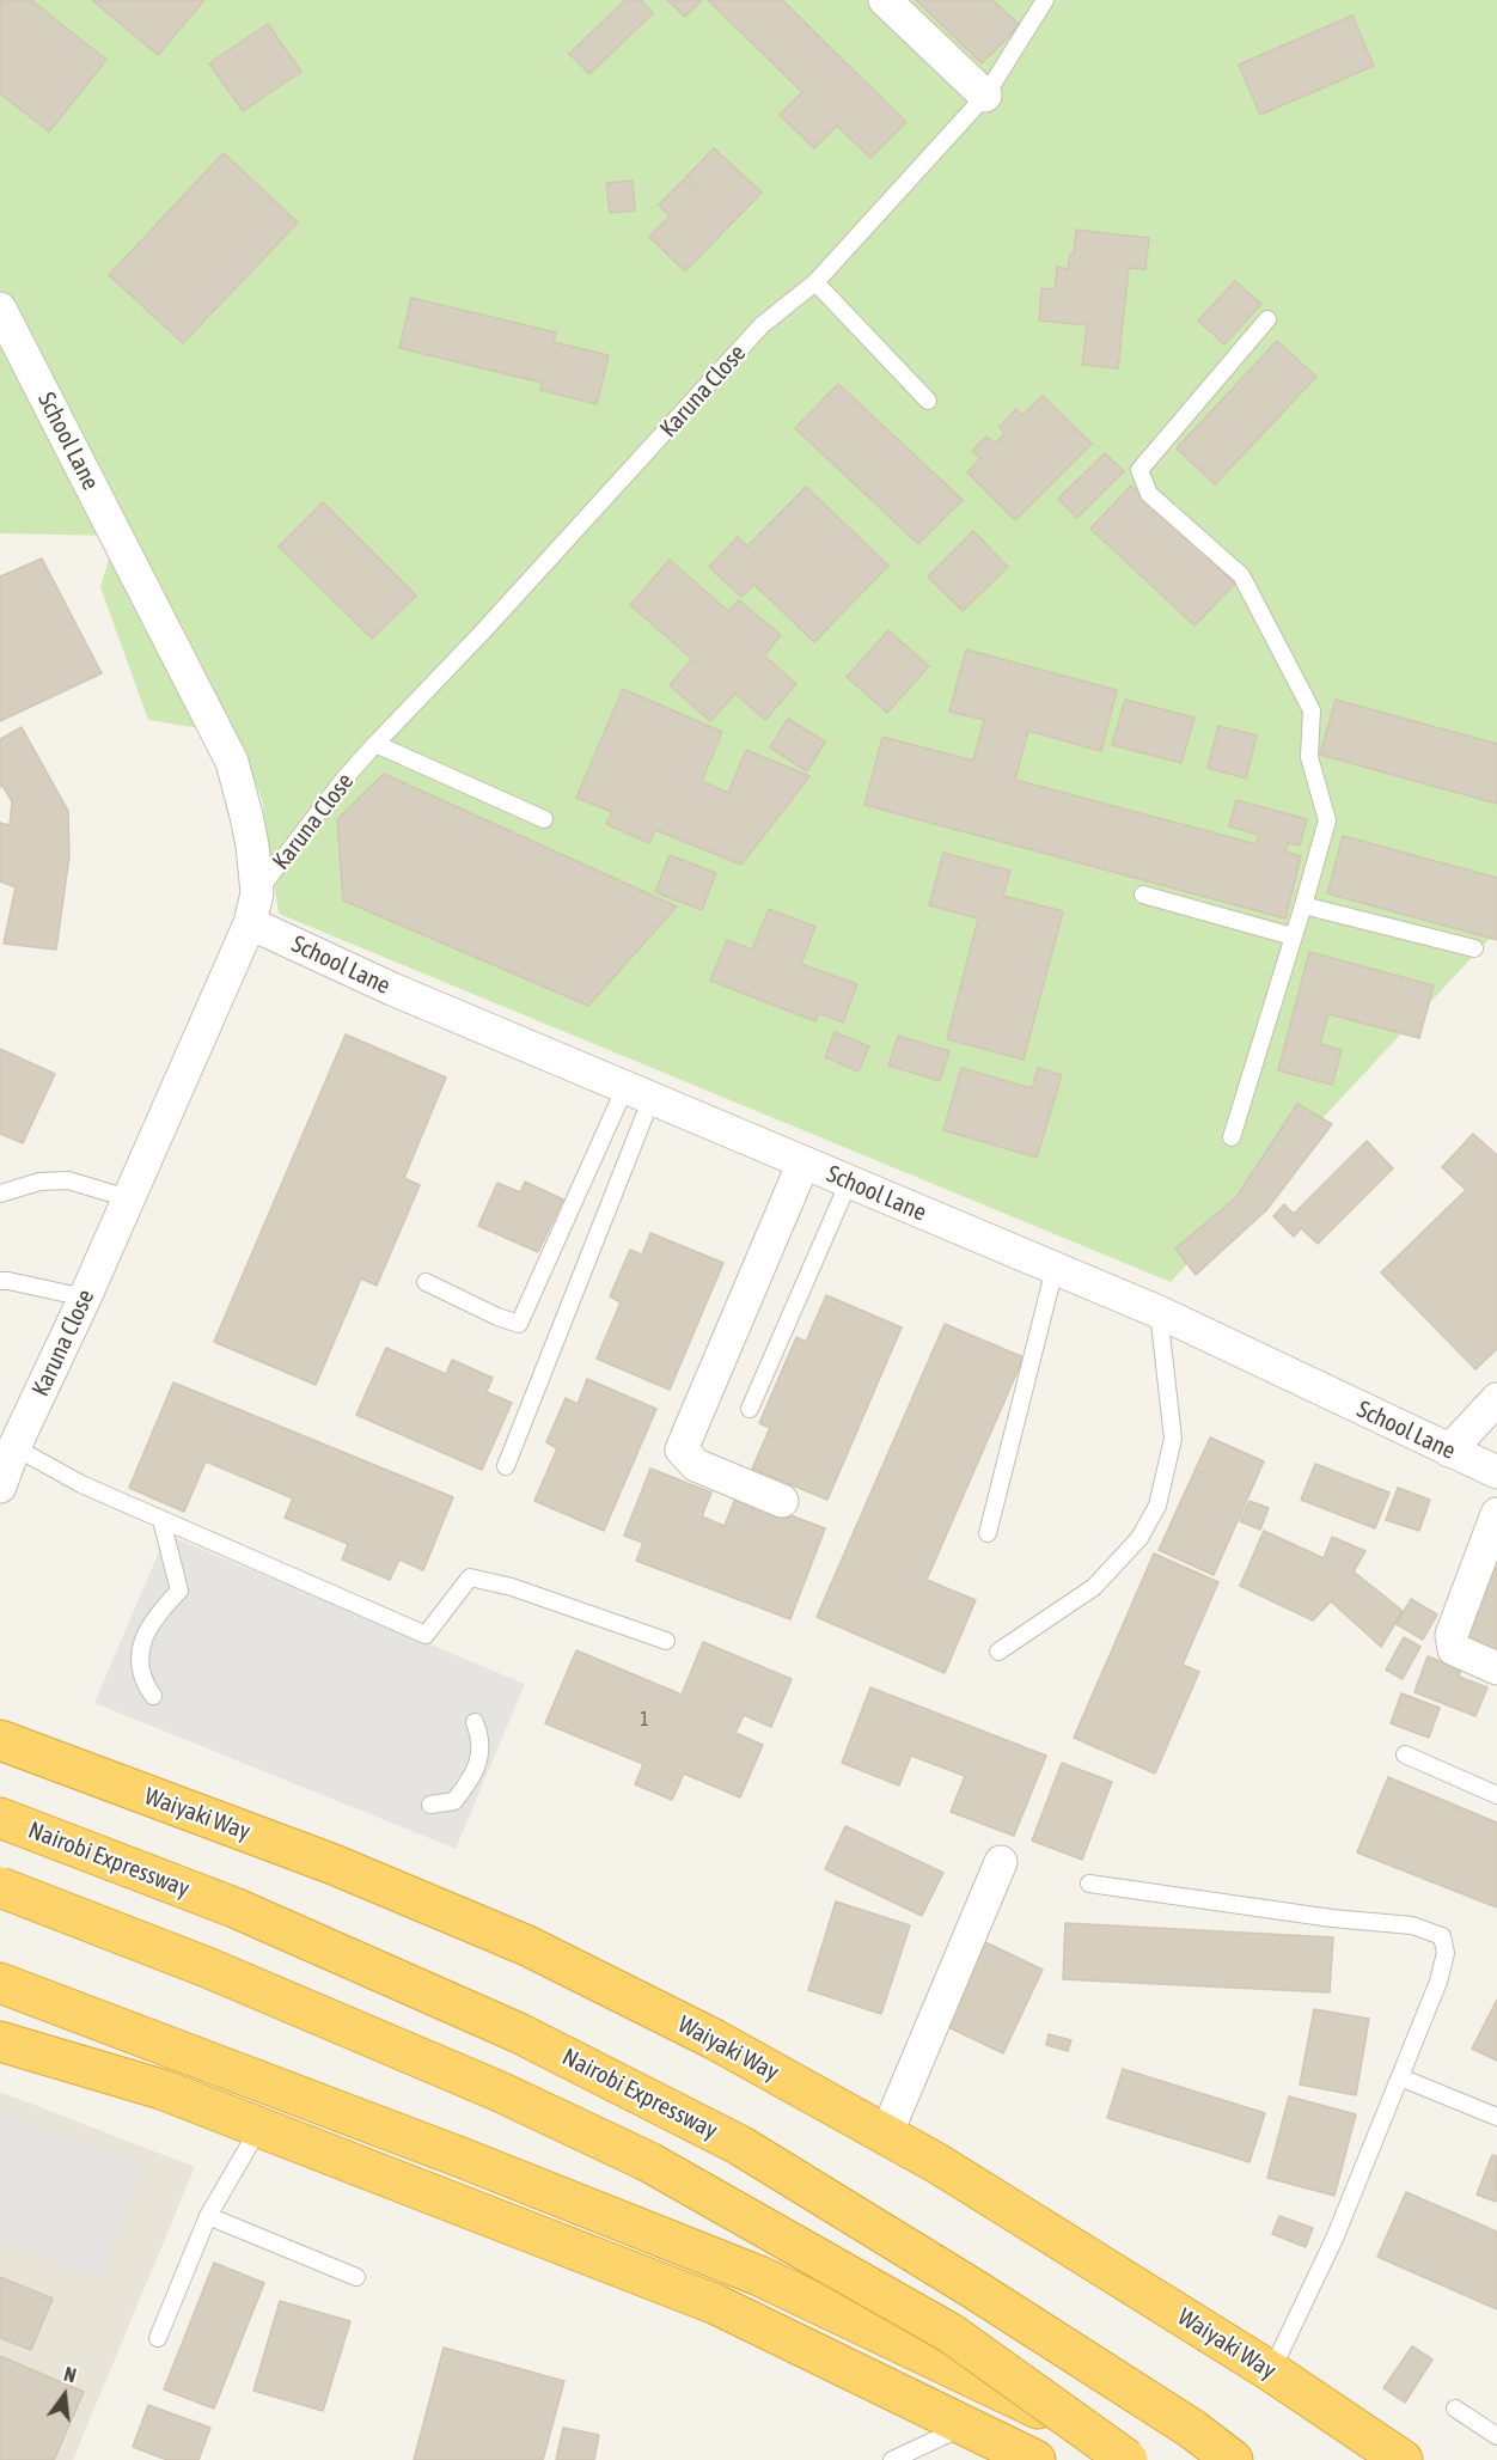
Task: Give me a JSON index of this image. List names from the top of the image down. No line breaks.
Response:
{"streets":{"highway":["Waiyaki Way","Nairobi Expressway"],"street":["Karuna Close","School Lane"]},"crossings":[["Karuna Close","School Lane"]],"house_numbers":["1"],"north":"top"}
